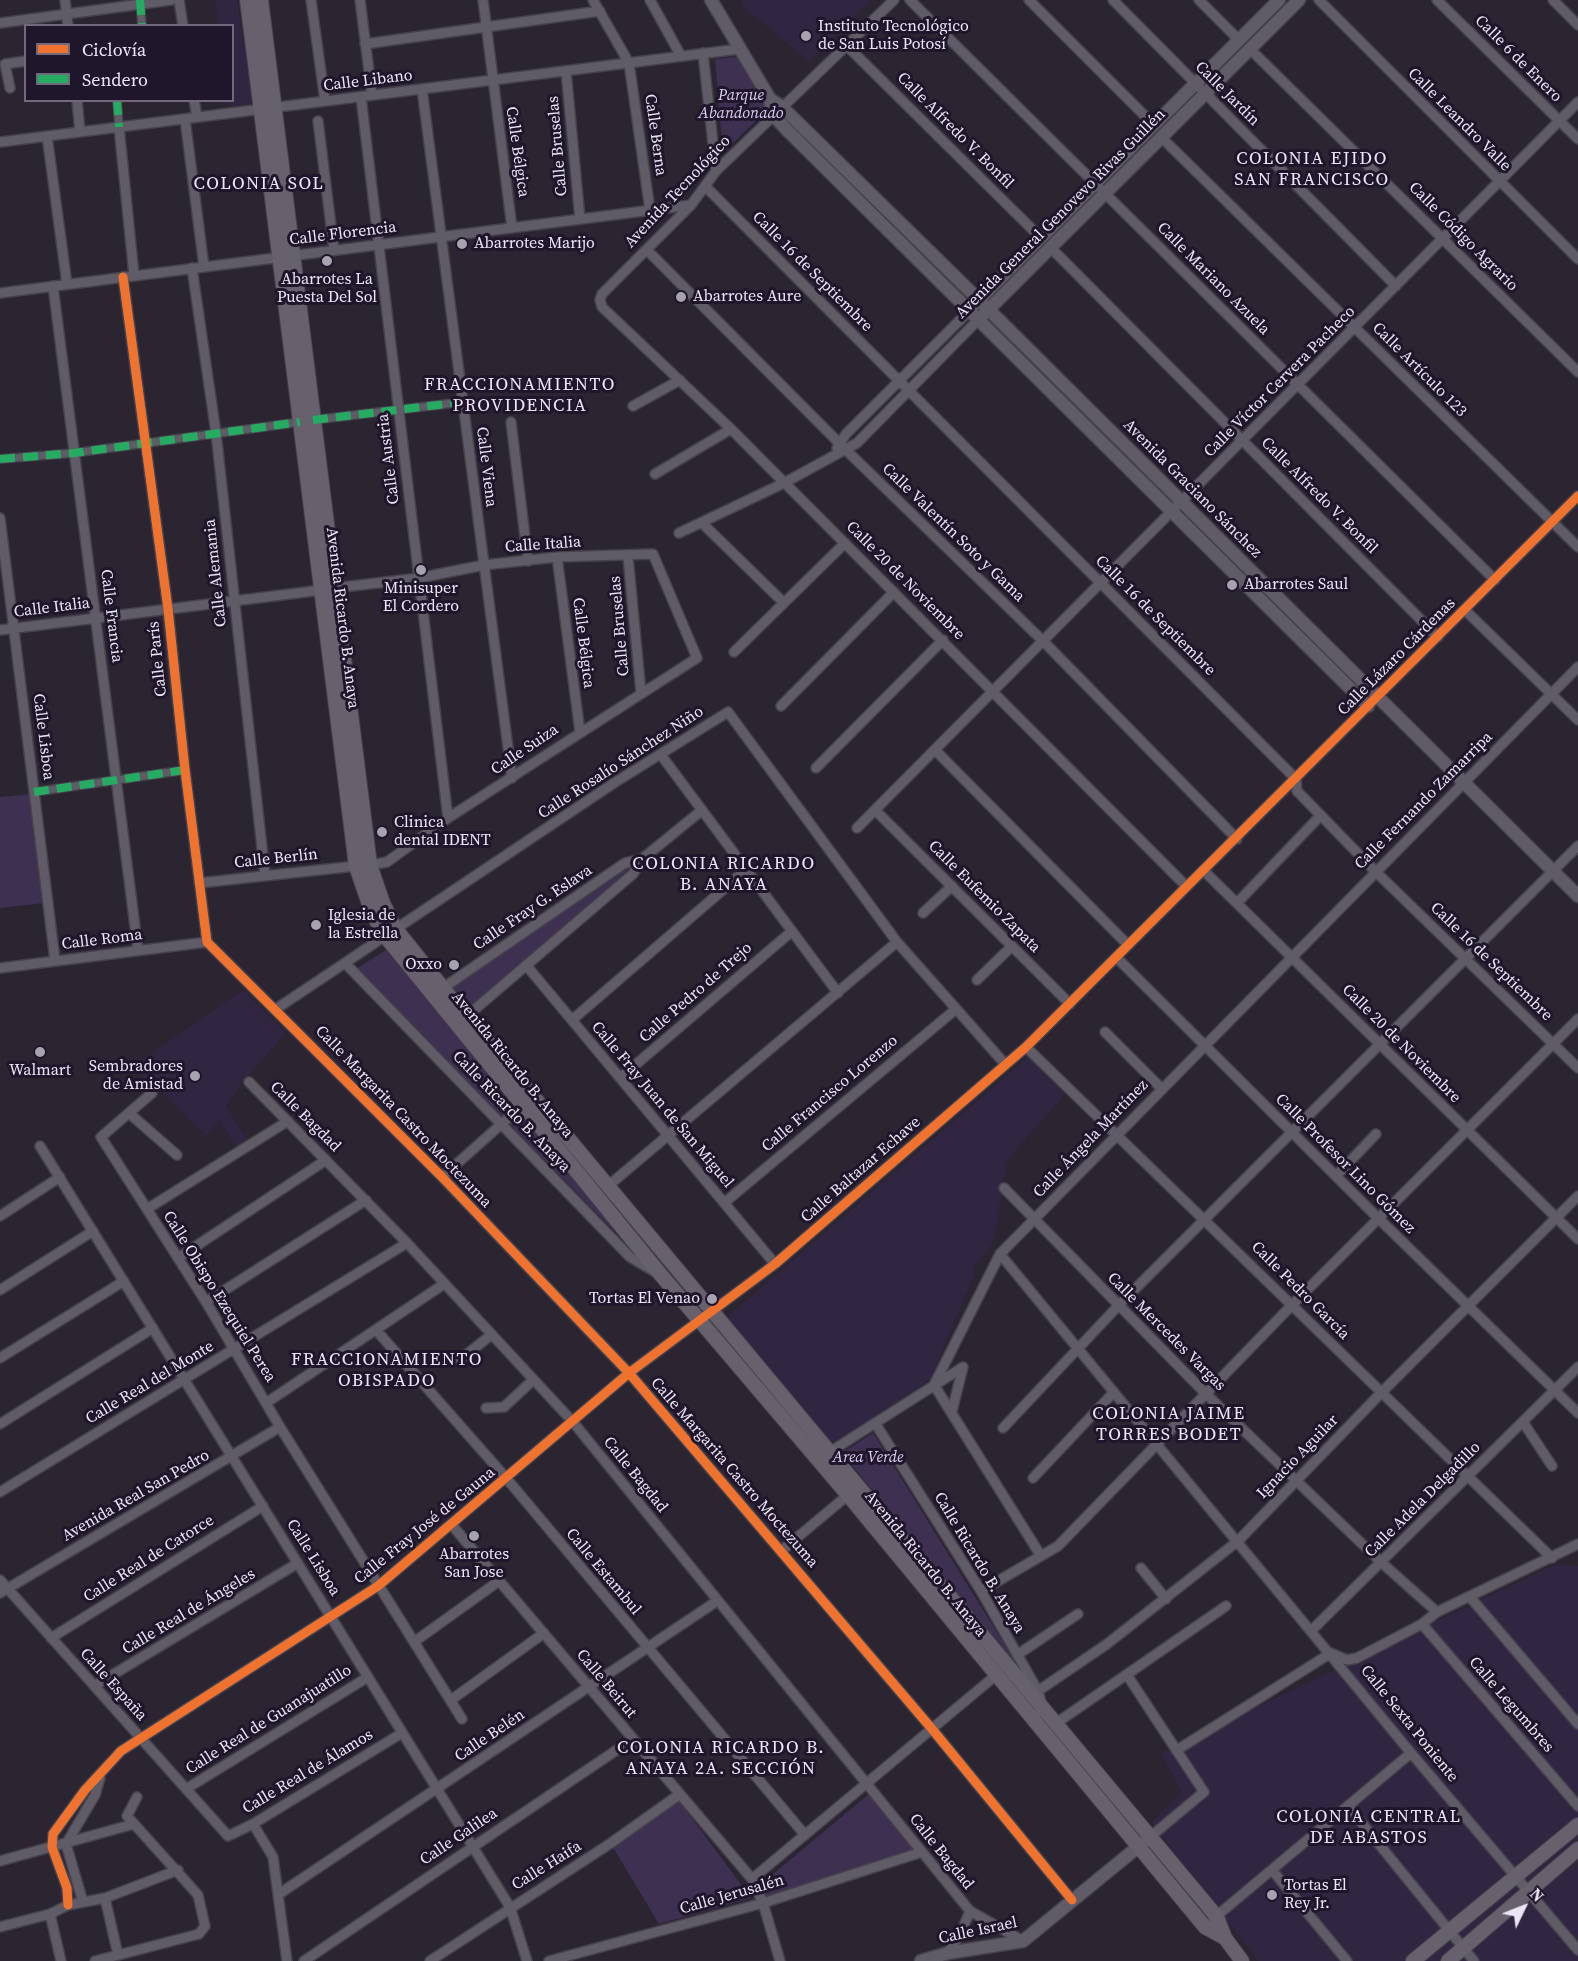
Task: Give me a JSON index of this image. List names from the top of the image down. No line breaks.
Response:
{"streets":{"main road":["Avenida Ricardo B. Anaya"],"street":["Calle 6 de Enero","Calle Libano","Calle Jardín","Calle Leandro Valle","Calle Alfredo V. Bonfil","Calle Berna","Calle Bruselas","Calle Bélgica","Avenida Tecnológico","Avenida General Genovevo Rivas Guillén","Calle Florencia","Calle Código Agrario","Calle 16 de Septiembre","Calle Mariano Azuela","Calle Artículo 123","Calle Víctor Cervera Pacheco","Calle Austria","Calle Viena","Avenida Graciano Sánchez","Calle Valentín Soto y Gama","Calle Italia","Calle Alemania","Calle 20 de Noviembre","Calle Francia","Calle Lázaro Cárdenas","Calle París","Calle Lisboa","Calle Suiza","Calle Rosalío Sánchez Niño","Calle Fernando Zamarripa","Calle Berlín","Calle Eufemio Zapata","Calle Fray G. Eslava","Calle Roma","Calle Pedro de Trejo","Calle Francisco Lorenzo","Calle Fray Juan de San Miguel","Calle Ricardo B. Anaya","Calle Bagdad","Calle Margarita Castro Moctezuma","Calle Ángela Martínez","Calle Profesor Lino Gómez","Calle Baltazar Echave","Calle Pedro García","Calle Obispo Ezequiel Perea","Calle Mercedes Vargas","Calle Real del Monte","Ignacio Aguilar","Avenida Real San Pedro","Calle Adela Delgadillo","Calle Fray José de Gauna","Calle Real de Catorce","Calle Estambul","Calle Real de Ángeles","Calle Beirut","Calle España","Calle Legumbres","Calle Real de Guanajuatillo","Calle Sexta Poniente","Calle Belén","Calle Real de Álamos","Calle Galilea","Calle Haifa","Calle Jerusalén","Calle Israel"]},"crossings":[["Calle 6 de Enero","Calle Víctor Cervera Pacheco"],["Calle Libano","Calle Berna"],["Calle Libano","Calle Bruselas"],["Calle Libano","Calle Bélgica"],["Calle Libano","Calle Austria"],["Calle Libano","Calle Viena"],["Calle Libano","Avenida Ricardo B. Anaya"],["Calle Jardín","Avenida General Genovevo Rivas Guillén"],["Calle Jardín","Calle Víctor Cervera Pacheco"],["Calle Leandro Valle","Calle Víctor Cervera Pacheco"],["Calle Alfredo V. Bonfil","Avenida Tecnológico"],["Calle Alfredo V. Bonfil","Avenida General Genovevo Rivas Guillén"],["Calle Alfredo V. Bonfil","Calle Víctor Cervera Pacheco"],["Calle Alfredo V. Bonfil","Calle Lázaro Cárdenas"],["Calle Berna","Calle Florencia"],["Calle Bruselas","Calle Florencia"],["Calle Bruselas","Calle Italia"],["Calle Bruselas","Calle Suiza"],["Calle Bélgica","Calle Florencia"],["Calle Bélgica","Calle Italia"],["Calle Bélgica","Calle Suiza"],["Avenida Tecnológico","Calle Florencia"],["Avenida Tecnológico","Calle 16 de Septiembre"],["Avenida Tecnológico","Avenida Graciano Sánchez"],["Avenida Tecnológico","Calle Valentín Soto y Gama"],["Avenida Tecnológico","Calle 20 de Noviembre"],["Avenida General Genovevo Rivas Guillén","Calle Código Agrario"],["Avenida General Genovevo Rivas Guillén","Calle 16 de Septiembre"],["Avenida General Genovevo Rivas Guillén","Calle Mariano Azuela"],["Avenida General Genovevo Rivas Guillén","Calle Artículo 123"],["Avenida General Genovevo Rivas Guillén","Avenida Graciano Sánchez"],["Avenida General Genovevo Rivas Guillén","Calle Valentín Soto y Gama"],["Calle Florencia","Calle Austria"],["Calle Florencia","Calle Viena"],["Calle Florencia","Calle Alemania"],["Calle Florencia","Calle Francia"],["Calle Florencia","Avenida Ricardo B. Anaya"],["Calle Florencia","Calle París"],["Calle Código Agrario","Calle Víctor Cervera Pacheco"],["Calle 16 de Septiembre","Calle Víctor Cervera Pacheco"],["Calle 16 de Septiembre","Calle Lázaro Cárdenas"],["Calle 16 de Septiembre","Calle Fernando Zamarripa"],["Calle Mariano Azuela","Calle Víctor Cervera Pacheco"],["Calle Mariano Azuela","Calle Lázaro Cárdenas"],["Calle Artículo 123","Calle Víctor Cervera Pacheco"],["Calle Artículo 123","Calle Lázaro Cárdenas"],["Calle Víctor Cervera Pacheco","Avenida Graciano Sánchez"],["Calle Víctor Cervera Pacheco","Calle Valentín Soto y Gama"],["Calle Víctor Cervera Pacheco","Calle 20 de Noviembre"],["Calle Víctor Cervera Pacheco","Calle Eufemio Zapata"],["Calle Austria","Calle Italia"],["Calle Austria","Calle Suiza"],["Calle Viena","Calle Italia"],["Calle Viena","Calle Suiza"],["Avenida Graciano Sánchez","Calle Lázaro Cárdenas"],["Avenida Graciano Sánchez","Calle Fernando Zamarripa"],["Calle Valentín Soto y Gama","Calle Lázaro Cárdenas"],["Calle Italia","Calle Alemania"],["Calle Italia","Calle Francia"],["Calle Italia","Avenida Ricardo B. Anaya"],["Calle Italia","Calle París"],["Calle Italia","Calle Lisboa"],["Calle Italia","Calle Suiza"],["Calle Alemania","Calle Berlín"],["Calle 20 de Noviembre","Calle Lázaro Cárdenas"],["Calle 20 de Noviembre","Calle Fernando Zamarripa"],["Calle 20 de Noviembre","Ignacio Aguilar"],["Calle Francia","Calle Roma"],["Avenida Ricardo B. Anaya","Calle Suiza"],["Avenida Ricardo B. Anaya","Calle Rosalío Sánchez Niño"],["Avenida Ricardo B. Anaya","Calle Berlín"],["Avenida Ricardo B. Anaya","Calle Fray G. Eslava"],["Avenida Ricardo B. Anaya","Calle Ricardo B. Anaya"],["Avenida Ricardo B. Anaya","Calle Baltazar Echave"],["Avenida Ricardo B. Anaya","Calle Fray José de Gauna"],["Avenida Ricardo B. Anaya","Calle Israel"],["Calle Lázaro Cárdenas","Calle Baltazar Echave"],["Calle París","Calle Berlín"],["Calle París","Calle Roma"],["Calle Lisboa","Calle Roma"],["Calle Lisboa","Calle Real del Monte"],["Calle Lisboa","Avenida Real San Pedro"],["Calle Lisboa","Calle Fray José de Gauna"],["Calle Lisboa","Calle Real de Catorce"],["Calle Lisboa","Calle Real de Ángeles"],["Calle Lisboa","Calle Real de Guanajuatillo"],["Calle Lisboa","Calle Belén"],["Calle Lisboa","Calle Real de Álamos"],["Calle Lisboa","Calle Galilea"],["Calle Lisboa","Calle Haifa"],["Calle Suiza","Calle Berlín"],["Calle Rosalío Sánchez Niño","Calle Francisco Lorenzo"],["Calle Rosalío Sánchez Niño","Calle Ricardo B. Anaya"],["Calle Rosalío Sánchez Niño","Calle Margarita Castro Moctezuma"],["Calle Rosalío Sánchez Niño","Calle Baltazar Echave"],["Calle Fernando Zamarripa","Calle Ángela Martínez"],["Calle Fernando Zamarripa","Calle Profesor Lino Gómez"],["Calle Eufemio Zapata","Calle Baltazar Echave"],["Calle Fray G. Eslava","Calle Fray Juan de San Miguel"],["Calle Pedro de Trejo","Calle Fray Juan de San Miguel"],["Calle Francisco Lorenzo","Calle Fray Juan de San Miguel"],["Calle Fray Juan de San Miguel","Calle Baltazar Echave"],["Calle Ricardo B. Anaya","Ignacio Aguilar"],["Calle Bagdad","Calle Real del Monte"],["Calle Bagdad","Calle Fray José de Gauna"],["Calle Bagdad","Calle Belén"],["Calle Bagdad","Calle Jerusalén"],["Calle Bagdad","Calle Israel"],["Calle Margarita Castro Moctezuma","Calle Fray José de Gauna"],["Calle Margarita Castro Moctezuma","Calle Israel"],["Calle Ángela Martínez","Calle Profesor Lino Gómez"],["Calle Ángela Martínez","Calle Pedro García"],["Calle Ángela Martínez","Calle Mercedes Vargas"],["Calle Ángela Martínez","Calle Sexta Poniente"],["Calle Profesor Lino Gómez","Calle Baltazar Echave"],["Calle Profesor Lino Gómez","Ignacio Aguilar"],["Calle Profesor Lino Gómez","Calle Adela Delgadillo"],["Calle Baltazar Echave","Calle Pedro García"],["Calle Baltazar Echave","Calle Fray José de Gauna"],["Calle Pedro García","Ignacio Aguilar"],["Calle Pedro García","Calle Adela Delgadillo"],["Calle Obispo Ezequiel Perea","Calle Real del Monte"],["Calle Obispo Ezequiel Perea","Avenida Real San Pedro"],["Calle Obispo Ezequiel Perea","Calle Fray José de Gauna"],["Calle Mercedes Vargas","Ignacio Aguilar"],["Calle Mercedes Vargas","Calle Adela Delgadillo"],["Ignacio Aguilar","Calle Sexta Poniente"],["Avenida Real San Pedro","Calle España"],["Calle Adela Delgadillo","Calle Sexta Poniente"],["Calle Fray José de Gauna","Calle Estambul"],["Calle Fray José de Gauna","Calle Beirut"],["Calle Fray José de Gauna","Calle España"],["Calle Real de Catorce","Calle España"],["Calle Estambul","Calle Belén"],["Calle Real de Ángeles","Calle España"],["Calle Beirut","Calle Belén"],["Calle Beirut","Calle Galilea"],["Calle Beirut","Calle Haifa"],["Calle Beirut","Calle Jerusalén"],["Calle España","Calle Real de Guanajuatillo"],["Calle España","Calle Real de Álamos"]],"districts":["COLONIA EJIDO SAN FRANCISCO","COLONIA SOL","FRACCIONAMIENTO PROVIDENCIA","COLONIA RICARDO B. ANAYA","FRACCIONAMIENTO OBISPADO","COLONIA JAIME TORRES BODET","COLONIA RICARDO B. ANAYA 2A. SECCIÓN","COLONIA CENTRAL DE ABASTOS"],"parks":["Parque Abandonado","Area Verde"],"places":["Instituto Tecnológico de San Luis Potosí","Abarrotes Marijo","Abarrotes La Puesta Del Sol","Abarrotes Aure","Minisuper El Cordero","Abarrotes Saul","Clinica dental IDENT","Iglesia de la Estrella","Oxxo","Walmart","Sembradores de Amistad","Tortas El Venao","Abarrotes San Jose","Tortas El Rey Jr."],"legend":["Ciclovía","Sendero"],"north":"top right"}
